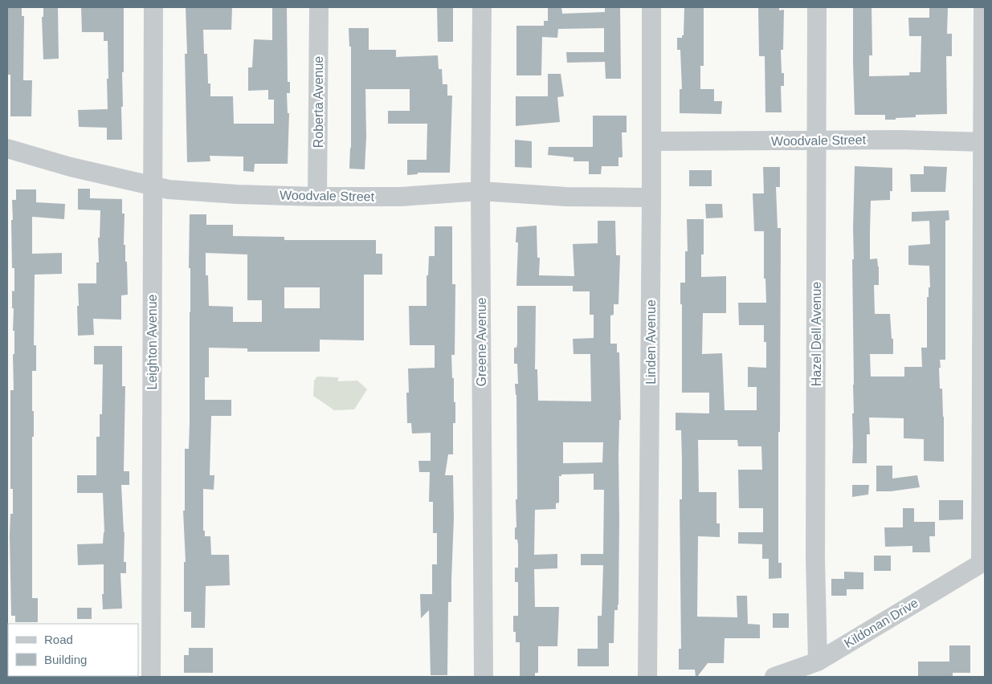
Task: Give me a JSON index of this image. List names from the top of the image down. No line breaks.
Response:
{"streets":{"street":["Roberta Avenue","Woodvale Street","Hazel Dell Avenue","Leighton Avenue","Greene Avenue","Linden Avenue","Kildonan Drive"]},"crossings":[["Roberta Avenue","Woodvale Street"],["Woodvale Street","Hazel Dell Avenue"],["Woodvale Street","Leighton Avenue"],["Woodvale Street","Greene Avenue"],["Woodvale Street","Linden Avenue"],["Hazel Dell Avenue","Kildonan Drive"]],"legend":["Road","Building"]}
